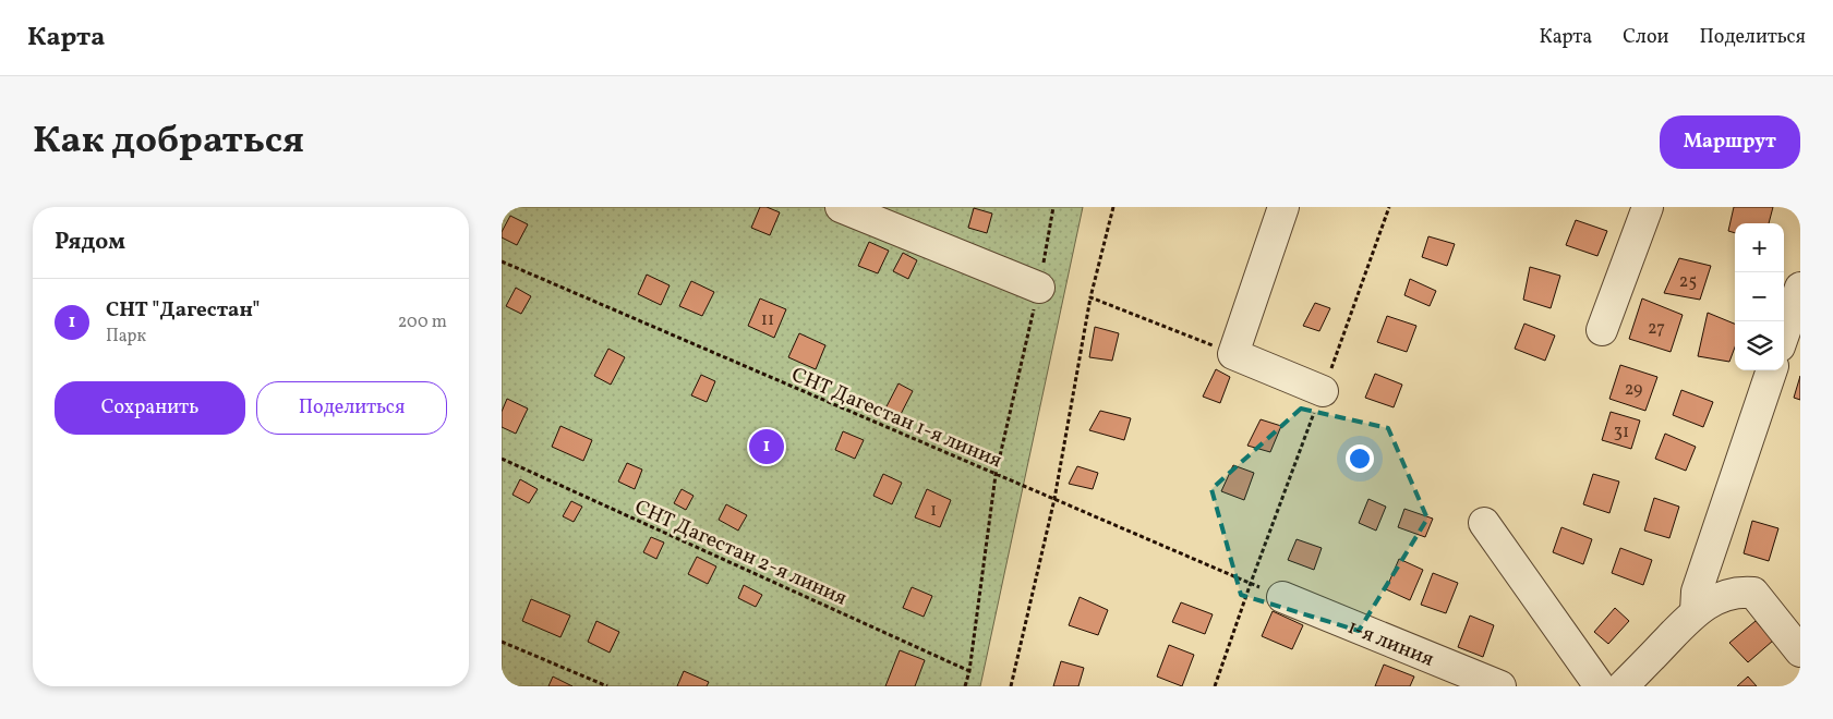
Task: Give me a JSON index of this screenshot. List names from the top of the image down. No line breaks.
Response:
{"streets":{"street":["1-я линия"],"path":["СНТ Дагестан 1-я линия","СНТ Дагестан 2-я линия"]},"crossings":[["СНТ Дагестан 1-я линия","1-я линия"]],"house_numbers":["25","11","27","29","31","1"],"page":{"header":"Карта","nav":["Карта","Слои","Поделиться"],"title":"Как добраться","buttons":["Маршрут",["Сохранить","Поделиться"]],"heading":"Рядом","map_buttons":["+","−"],"list":[{"mark":"1","name":"СНТ \"Дагестан\"","note":"Парк","value":"200 m"}],"pins":"1"}}
